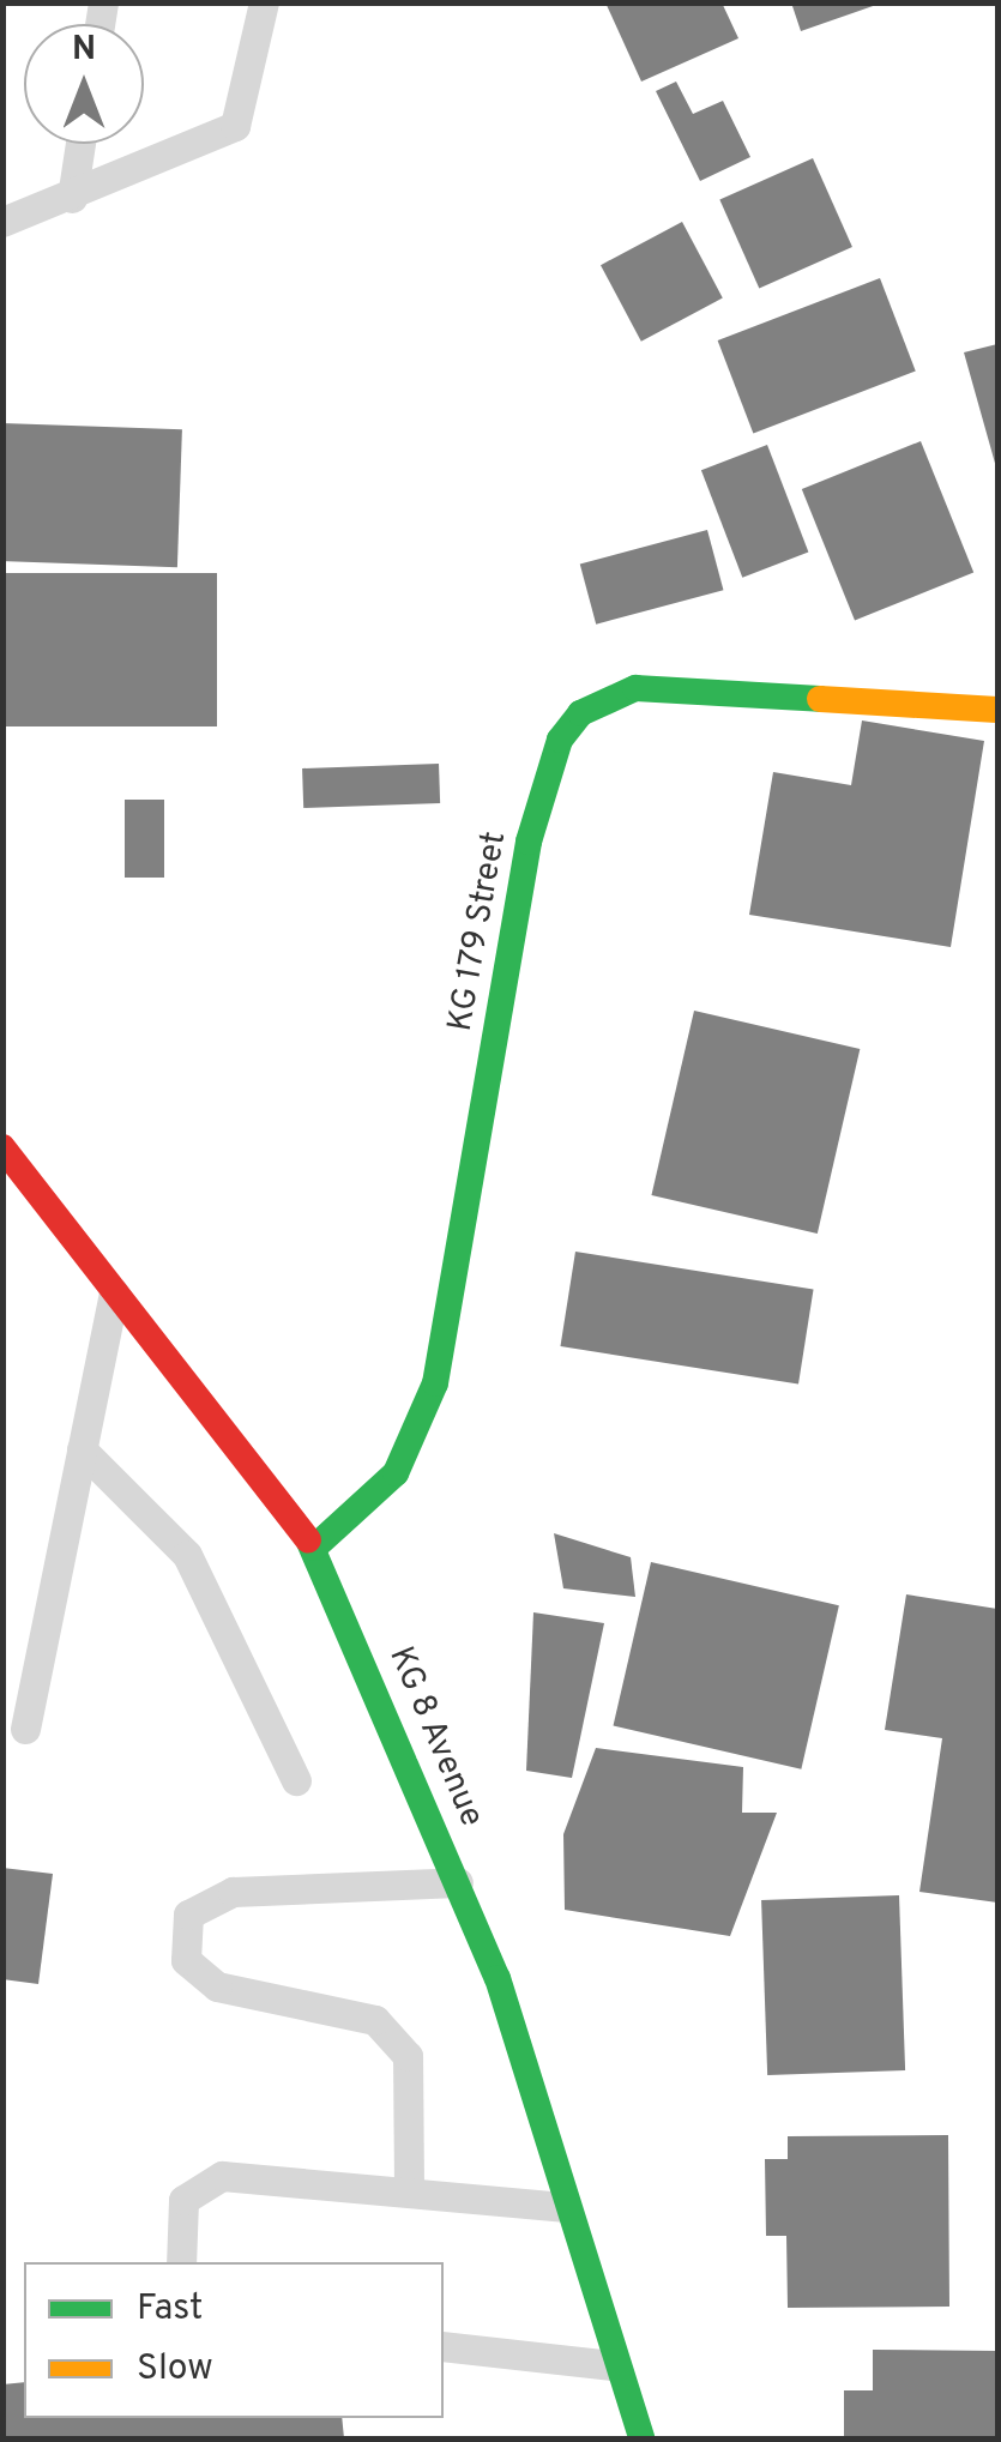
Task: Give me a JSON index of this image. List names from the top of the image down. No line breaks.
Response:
{"streets":{"street":["KG 179 Street","KG 8 Avenue"]},"crossings":[["KG 179 Street","KG 8 Avenue"]],"legend":["Fast","Slow"],"north":"top"}
